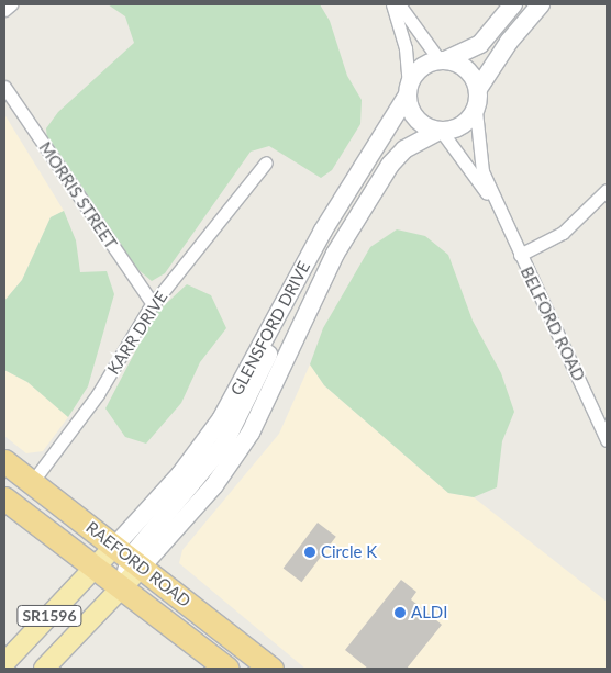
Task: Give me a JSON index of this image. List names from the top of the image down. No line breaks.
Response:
{"streets":{"highway":["RAEFORD ROAD"],"main road":["GLENSFORD DRIVE","SR1596"],"street":["MORRIS STREET","BELFORD ROAD","KARR DRIVE"]},"crossings":[["MORRIS STREET","KARR DRIVE"],["BELFORD ROAD","GLENSFORD DRIVE"],["GLENSFORD DRIVE","RAEFORD ROAD"],["GLENSFORD DRIVE","SR1596"],["KARR DRIVE","RAEFORD ROAD"],["RAEFORD ROAD","SR1596"]],"places":["Circle K","ALDI"]}
